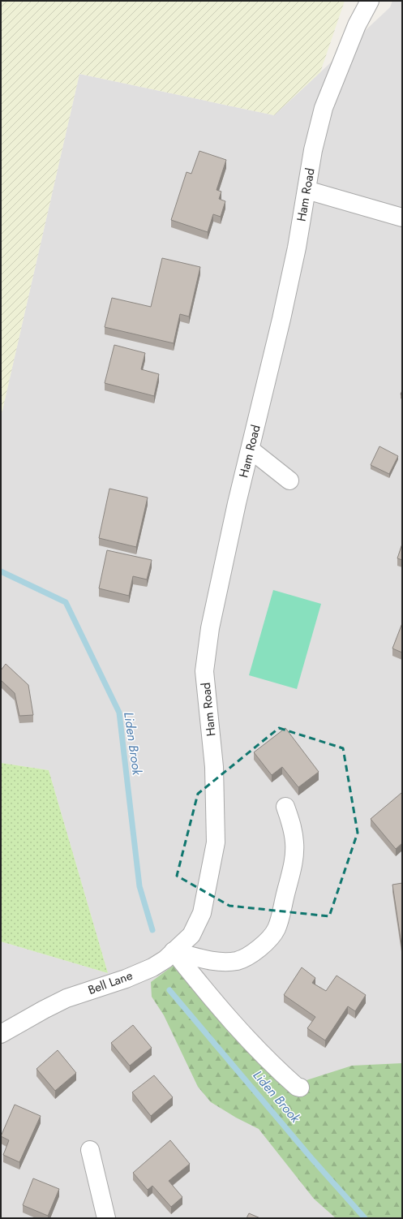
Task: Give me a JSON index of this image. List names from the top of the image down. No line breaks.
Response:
{"streets":{"street":["Ham Road","Bell Lane"]},"crossings":[["Ham Road","Bell Lane"]],"water":["Liden Brook"]}
